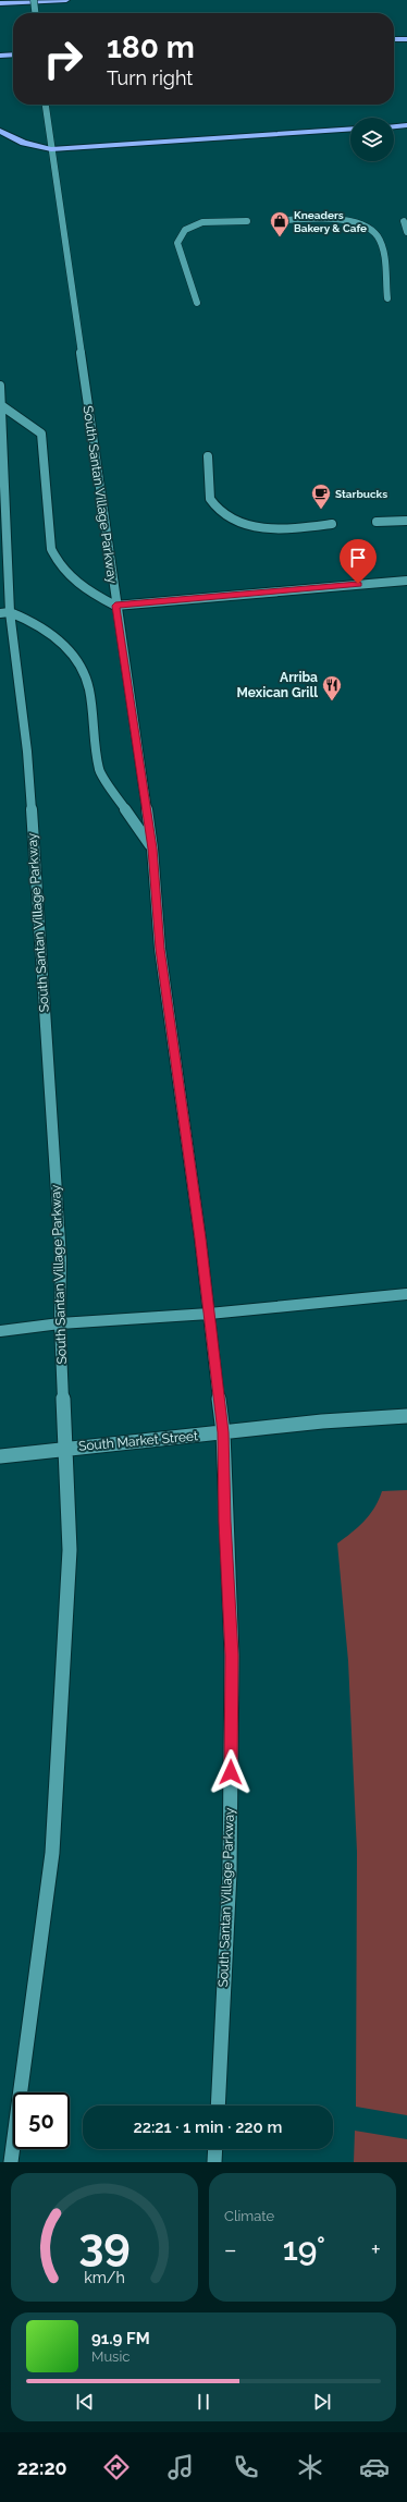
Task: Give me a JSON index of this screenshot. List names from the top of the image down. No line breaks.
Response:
{"streets":{"main road":["South Santan Village Parkway","South Market Street"]},"crossings":[["South Santan Village Parkway","South Market Street"]],"places":{"shop":["Kneaders Bakery & Cafe"],"cafe":["Starbucks"],"restaurant":["Arriba Mexican Grill"]},"page":{"turn":["180 m","Turn right"],"limit":"50","trip":"22:21 · 1 min · 220 m","tile":"Climate","heat":["−","19°","+"],"song":["91.9 FM","Music"],"tabs":"22:20","gauge":["39","km/h"]}}
